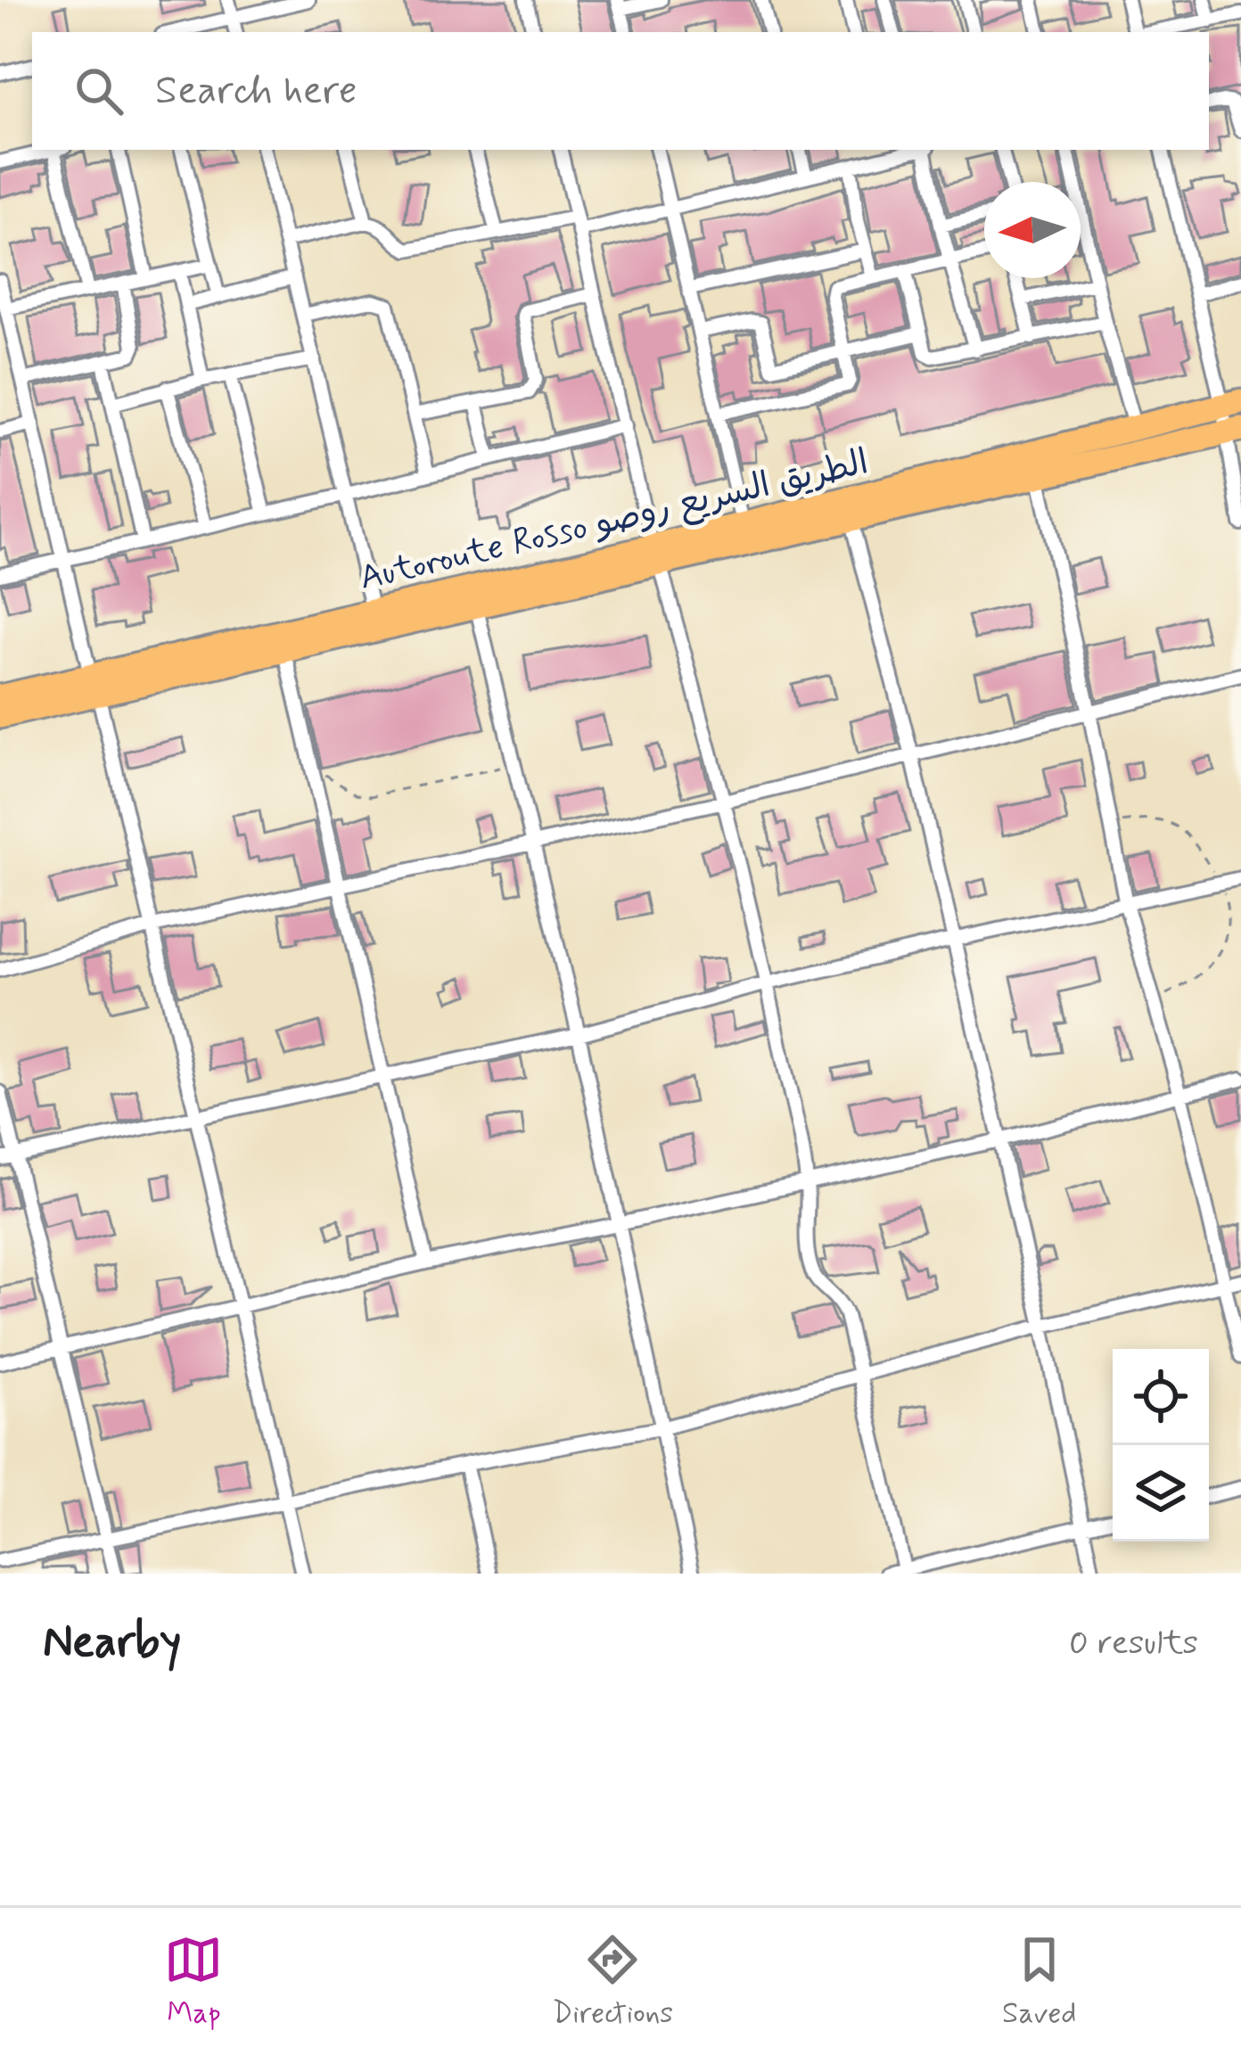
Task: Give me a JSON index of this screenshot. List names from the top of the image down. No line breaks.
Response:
{"streets":{"highway":["Autoroute Rosso الطريق السريع روصو"]},"north":"left","page":{"search":"Search here","heading":["Nearby","0 results"],"nav":["Map","Directions","Saved"]}}
